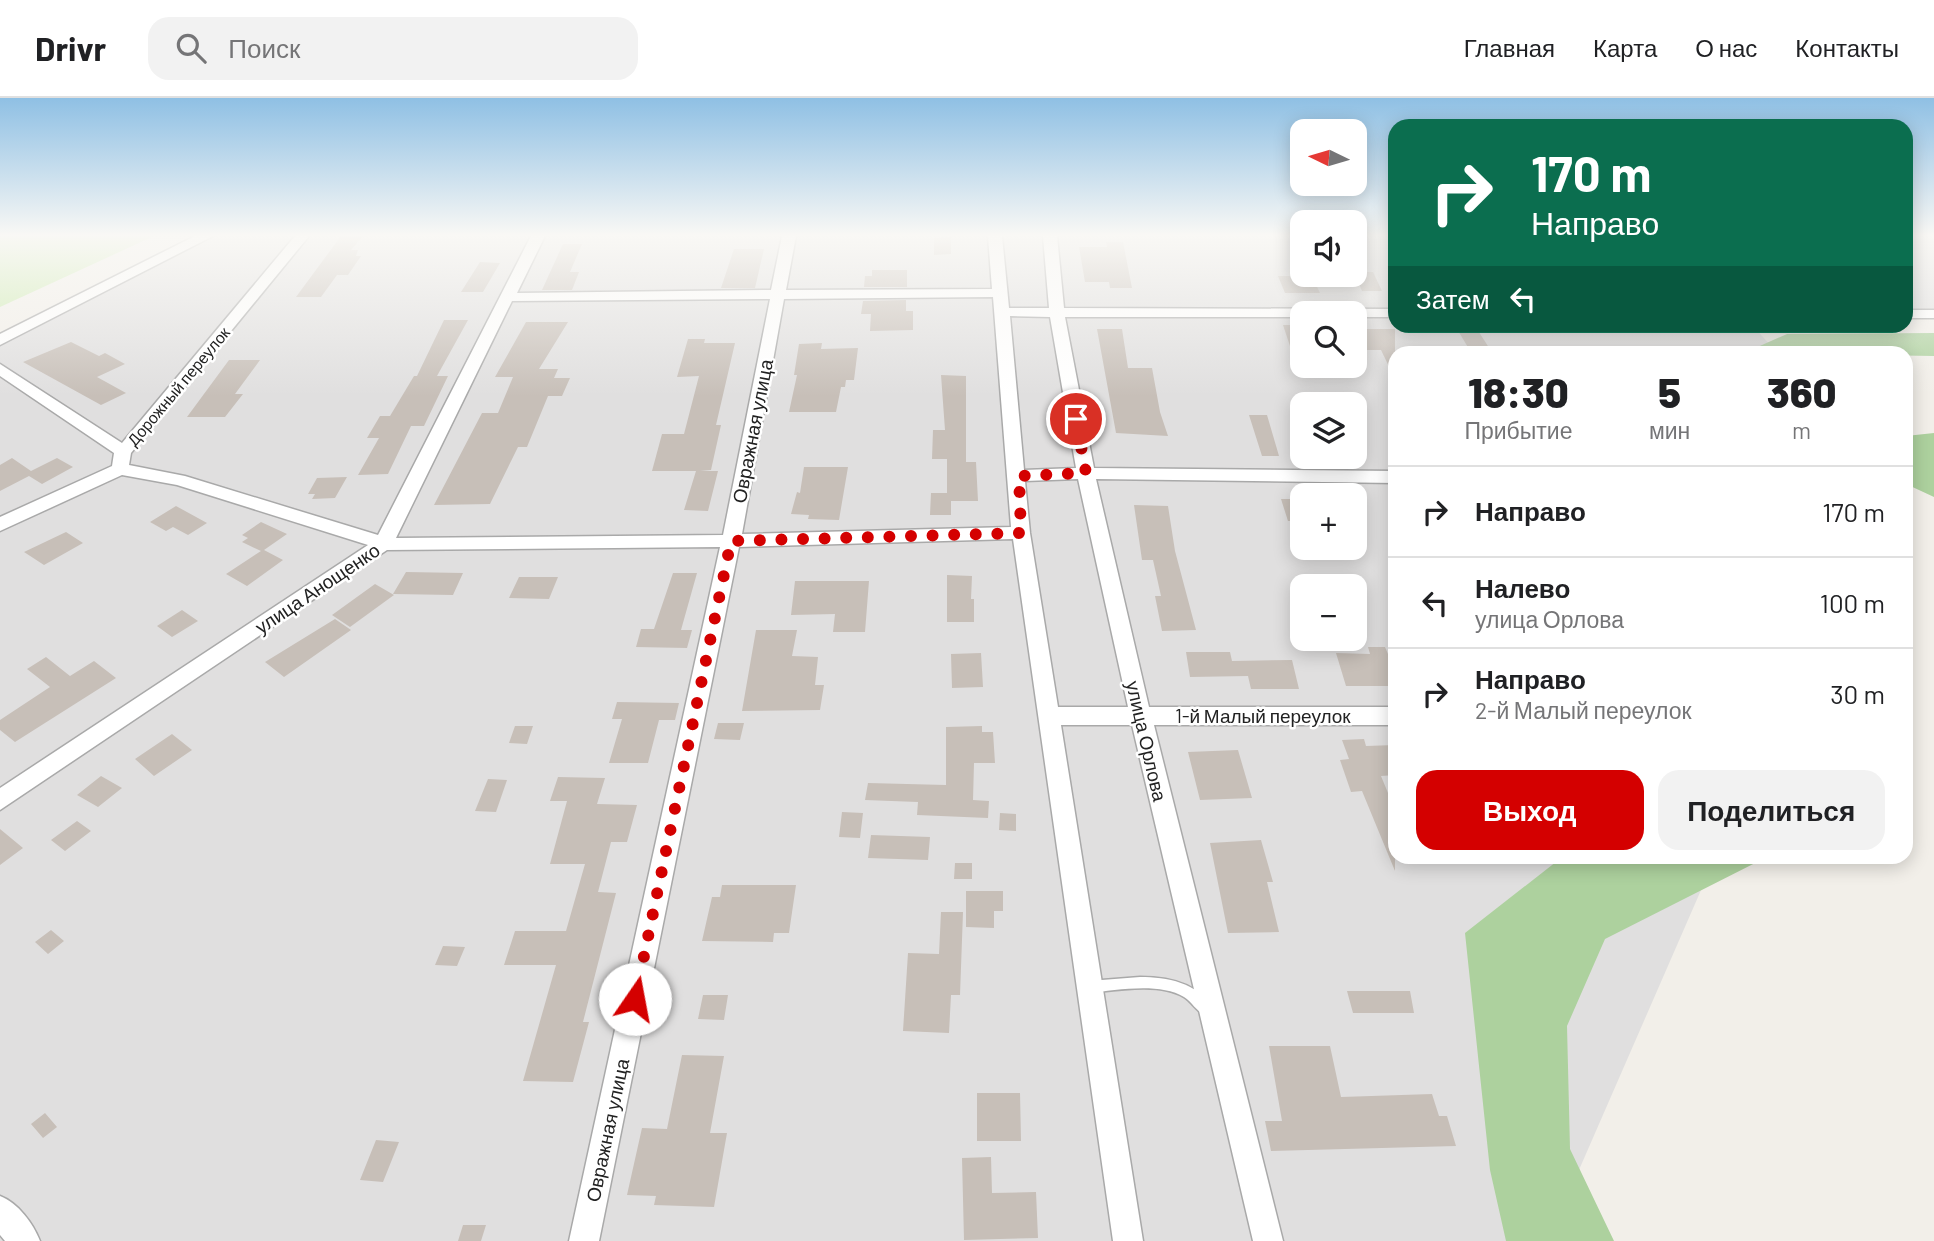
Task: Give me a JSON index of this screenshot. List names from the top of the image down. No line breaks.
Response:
{"streets":{"street":["Дорожный переулок","Овражная улица","улица Анощенко","1-й Малый переулок","улица Орлова"]},"crossings":[["1-й Малый переулок","улица Орлова"]],"north":"left","page":{"header":"Drivr","search":"Поиск","nav":["Главная","Карта","О нас","Контакты"],"map_buttons":["+","−"],"turn":["170 m","Направо"],"then":"Затем","eta":["18:30","Прибытие","5","мин","360","m"],"list":[{"name":"Направо","value":"170 m"},{"name":"Налево","note":"улица Орлова","value":"100 m"},{"name":"Направо","note":"2-й Малый переулок","value":"30 m"}],"buttons":["Выход","Поделиться"]}}
